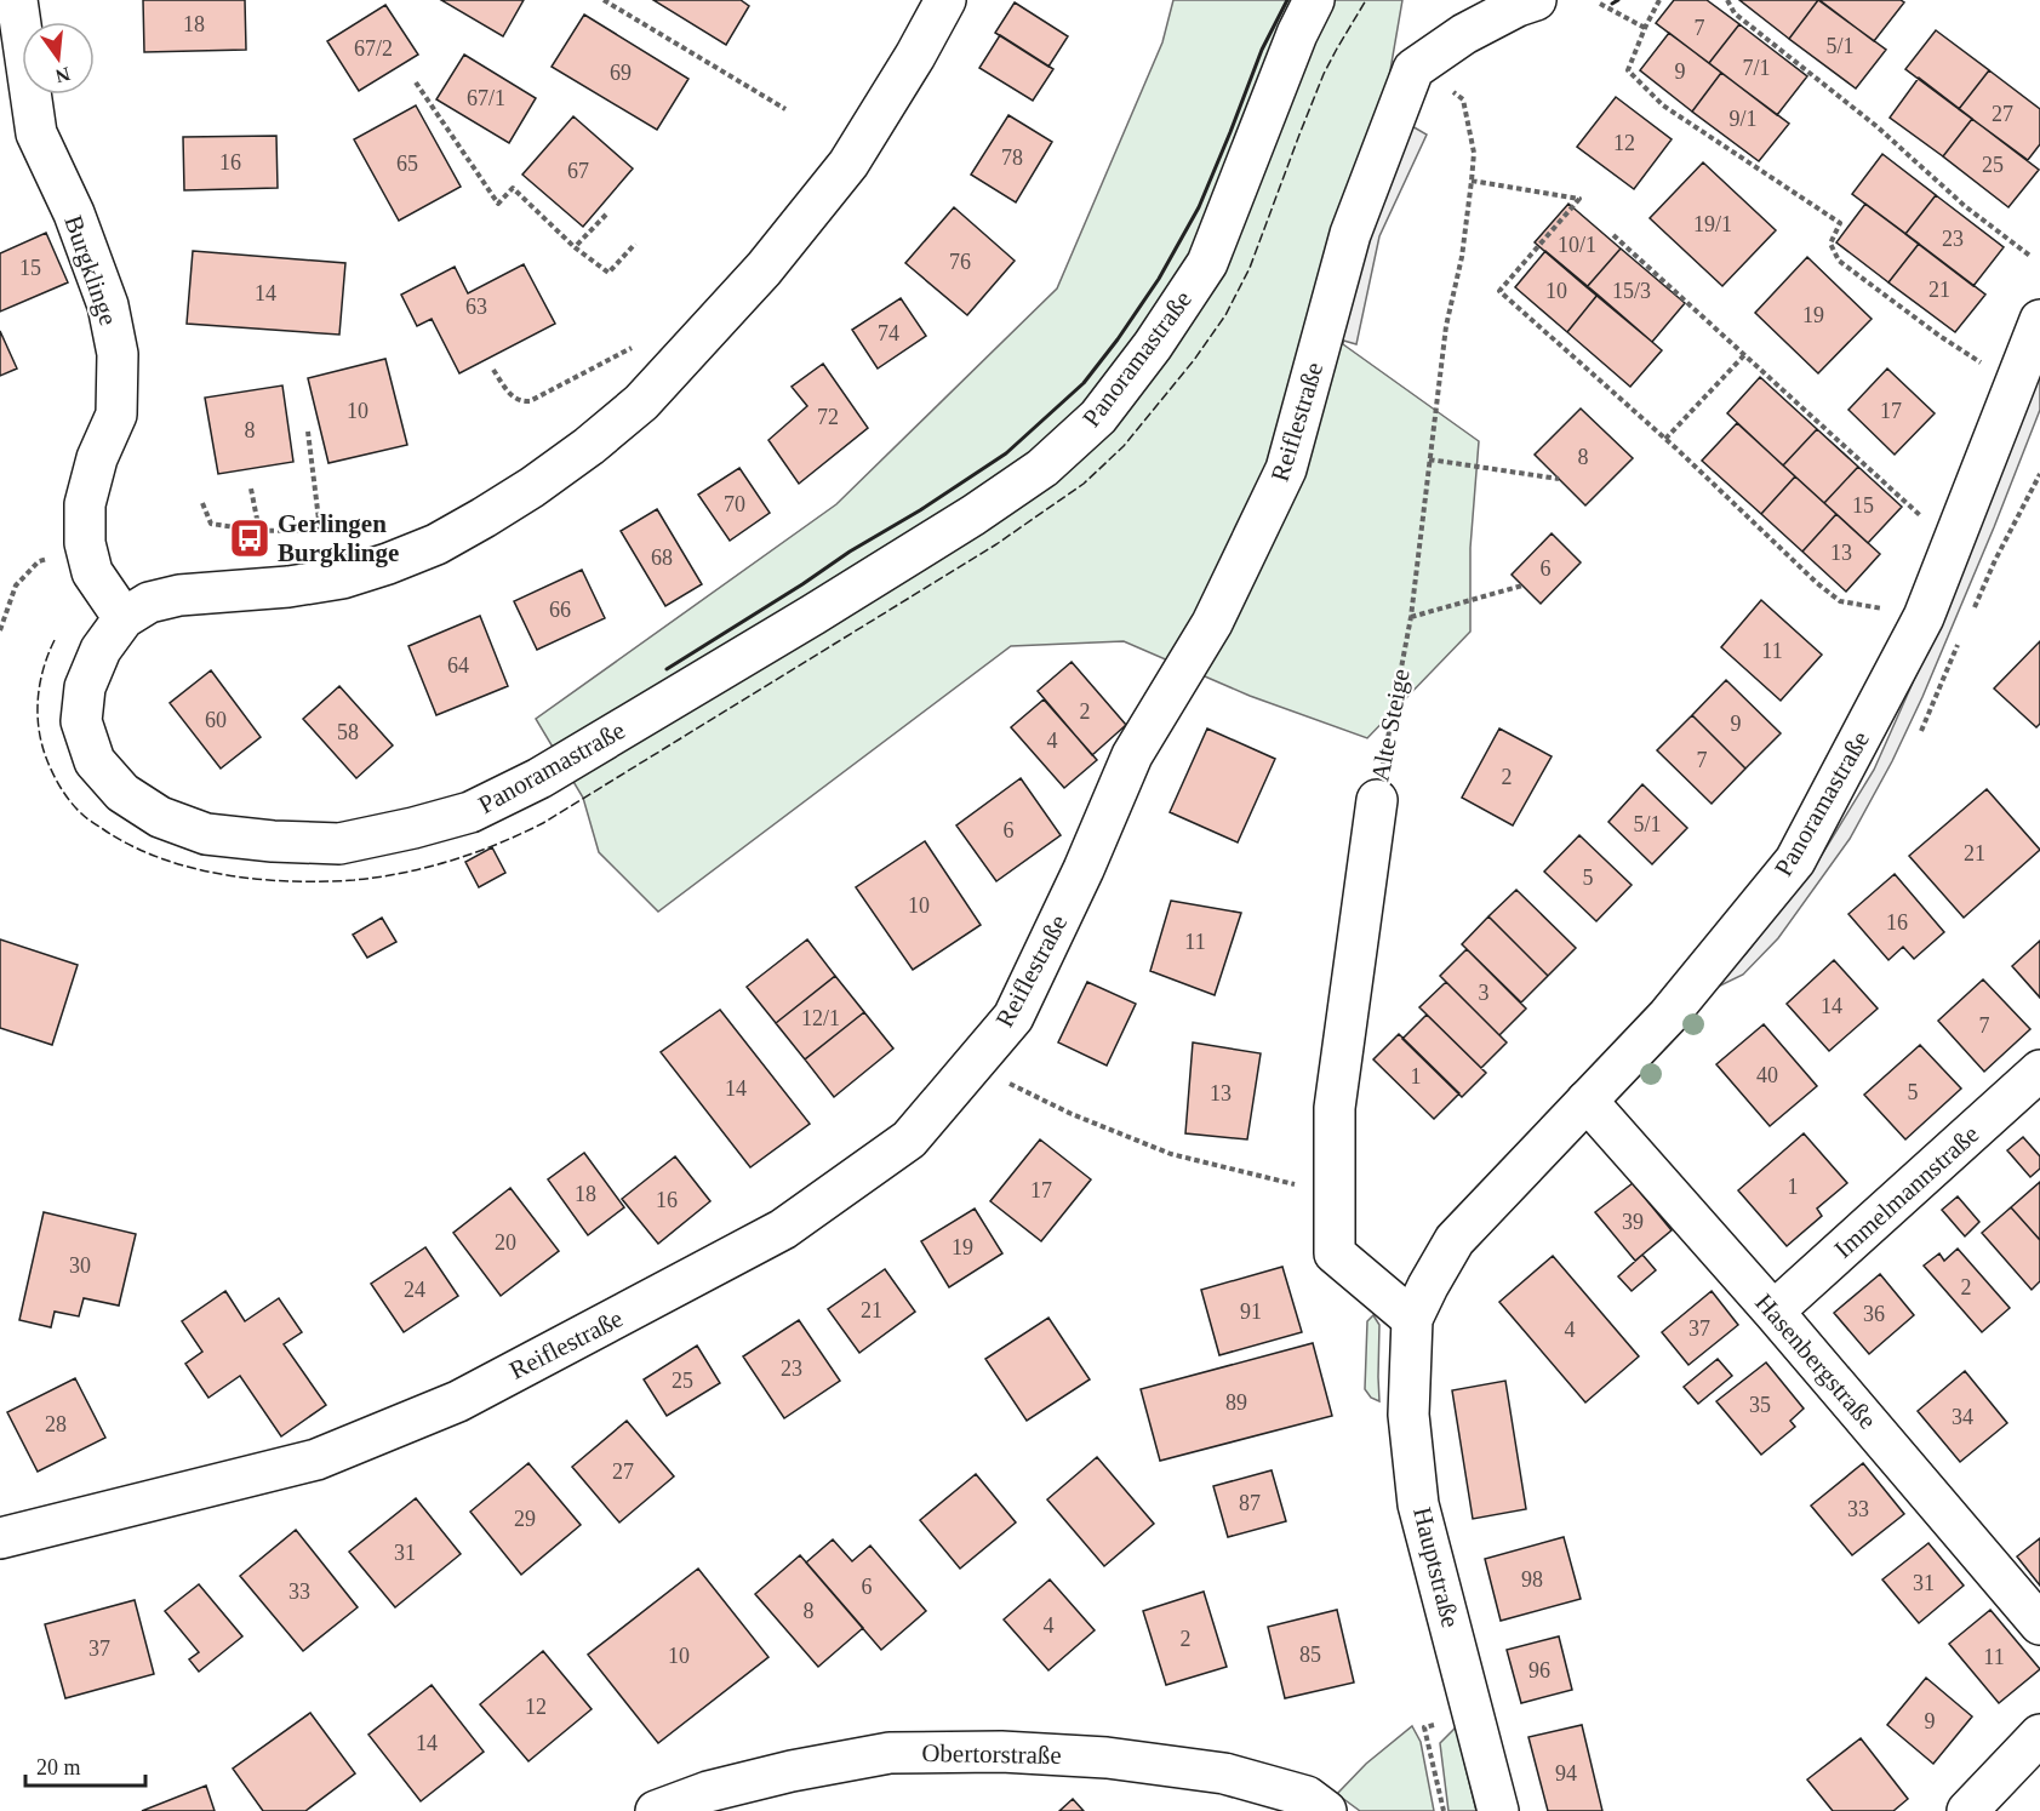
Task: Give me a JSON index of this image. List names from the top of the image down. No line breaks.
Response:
{"streets":{"street":["Burgklinge","Panoramastraße","Reiflestraße","Alte Steige","Immelmannstraße","Hasenbergstraße","Hauptstraße","Obertorstraße"]},"crossings":[["Burgklinge","Panoramastraße"],["Panoramastraße","Alte Steige"],["Panoramastraße","Hasenbergstraße"],["Panoramastraße","Hauptstraße"],["Alte Steige","Hauptstraße"],["Immelmannstraße","Hasenbergstraße"]],"places":{"bus stop":["Gerlingen Burgklinge"]},"house_numbers":["18","7","5/1","67/2","7/1","9","69","67/1","27","9/1","12","78","16","65","25","67","19/1","23","10/1","76","15","21","10","15/3","14","63","19","74","10","17","72","8","8","70","15","13","68","6","66","11","64","2","60","9","58","4","7","2","5/1","6","21","5","10","16","11","3","14","12/1","7","40","1","14","5","13","1","17","18","16","39","20","19","30","2","24","21","91","36","37","4","23","25","89","35","34","28","27","87","33","29","31","98","31","6","33","8","4","2","37","85","10","11","96","12","9","14","94"],"scale_bar":"20 m","north":"bottom"}
